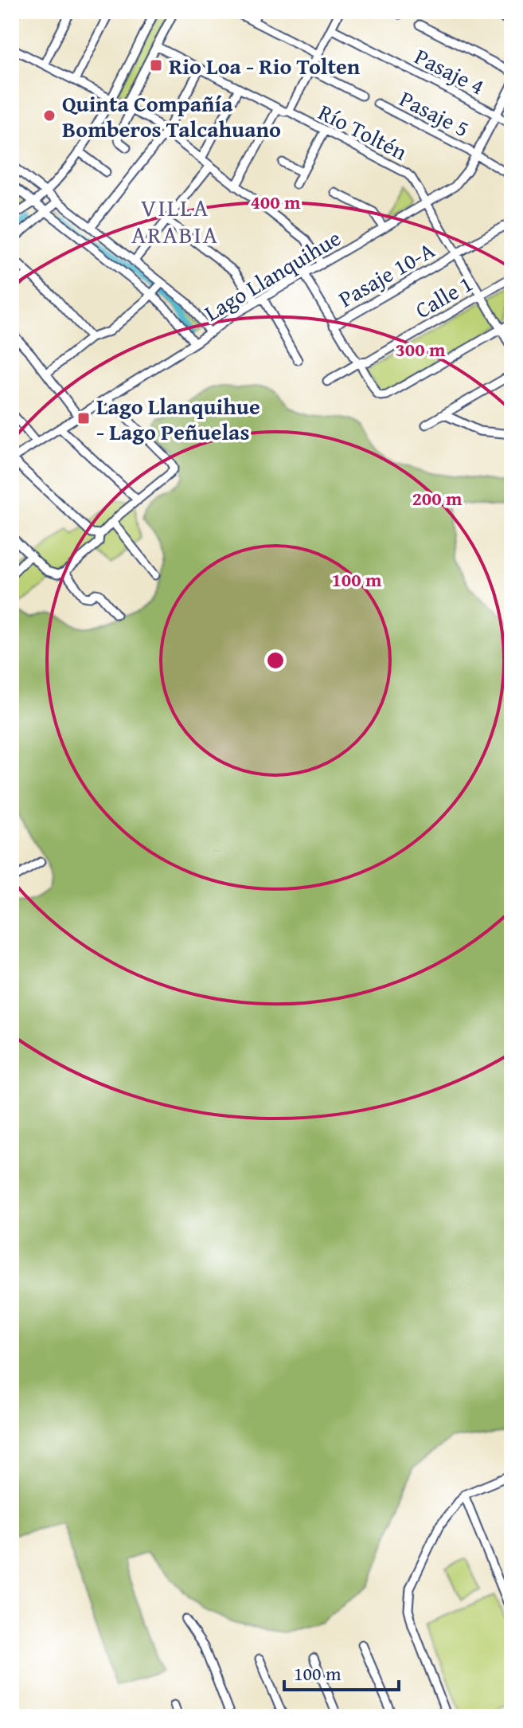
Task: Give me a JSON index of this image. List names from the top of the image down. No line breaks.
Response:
{"streets":{"street":["Pasaje 4","Pasaje 5","Río Toltén","Pasaje 10-A","Lago Llanquihue","Calle 1"]},"crossings":[["Pasaje 4","Lago Llanquihue"],["Pasaje 5","Lago Llanquihue"],["Río Toltén","Pasaje 10-A"],["Río Toltén","Lago Llanquihue"],["Río Toltén","Calle 1"]],"districts":["VILLA ARABIA"],"places":{"transit":["Rio Loa - Rio Tolten","Lago Llanquihue - Lago Peñuelas"],"other":["Quinta Compañía Bomberos Talcahuano"]},"scale_bar":"100 m","rings":["400 m","300 m","200 m","100 m"]}
